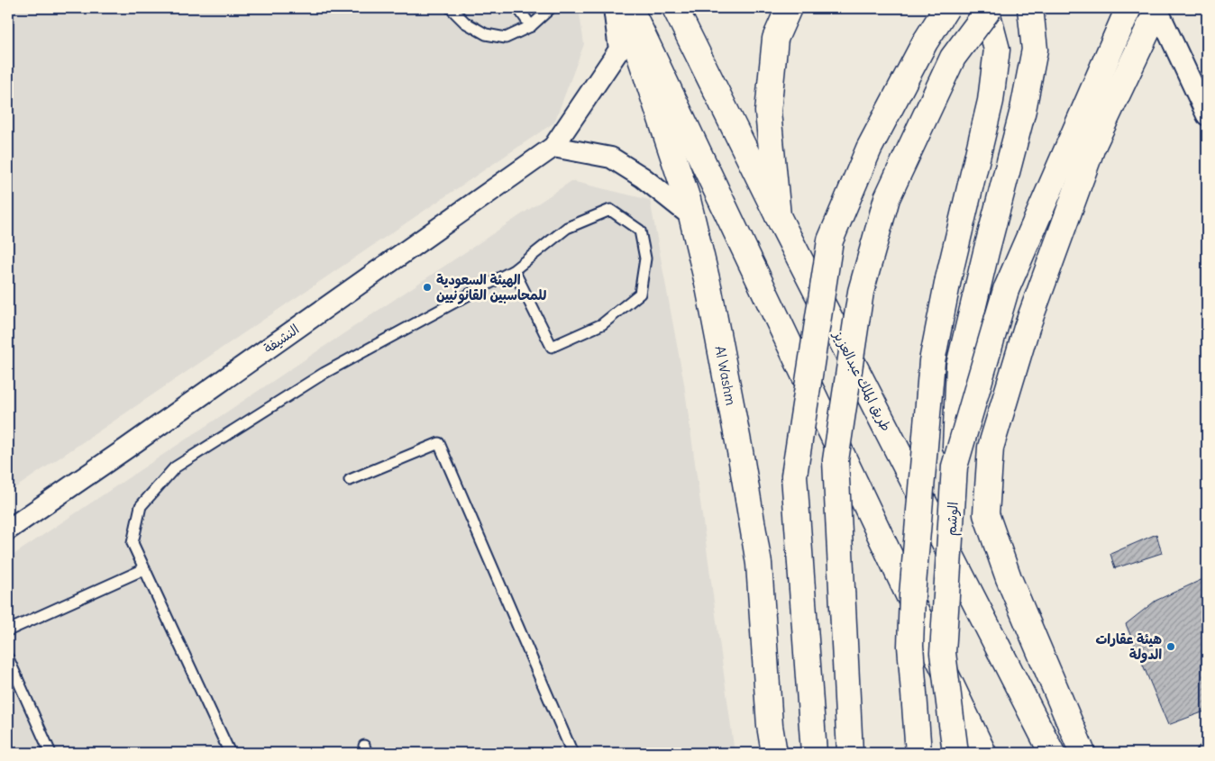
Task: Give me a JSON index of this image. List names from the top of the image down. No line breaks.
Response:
{"streets":{"main road":["Al Washm","طريق الملك عبدالعزيز","الوشم"],"street":["النشيفة"]},"places":["الهيئة السعودية للمحاسبين القانونيين","هيئة عقارات الدولة"]}
